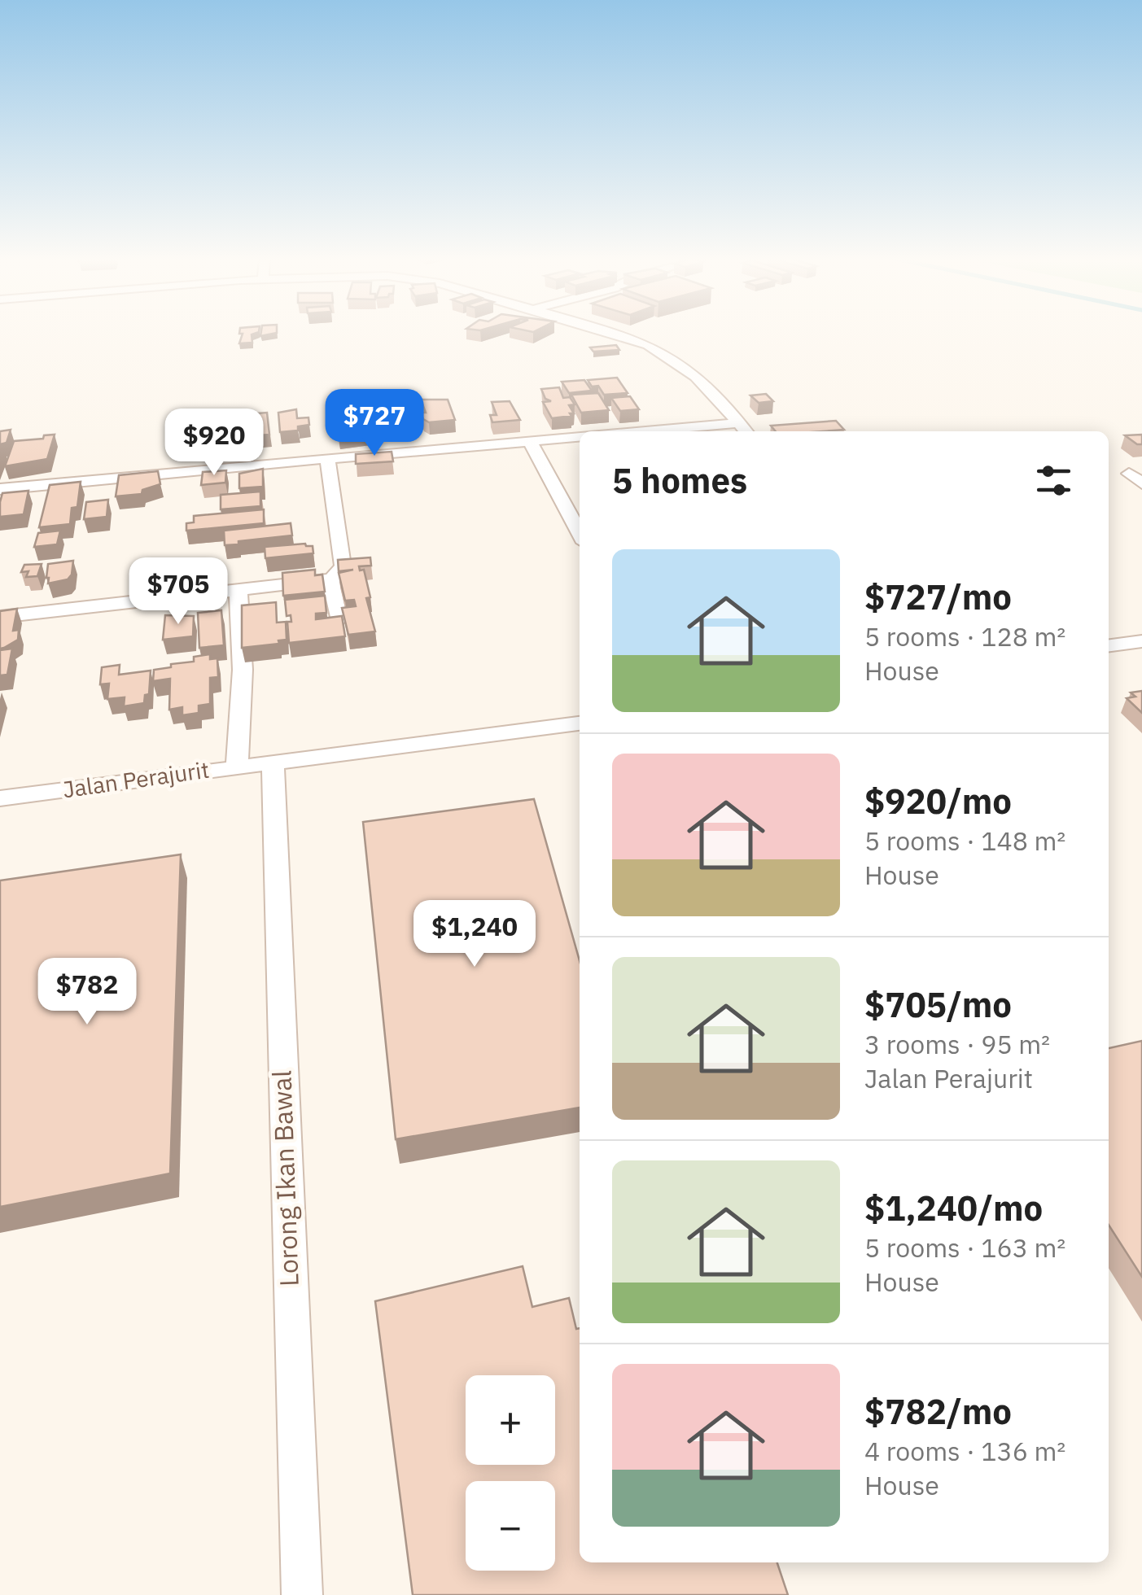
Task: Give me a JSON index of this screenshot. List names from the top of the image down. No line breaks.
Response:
{"streets":{"street":["Jalan Perajurit","Lorong Ikan Bawal"]},"crossings":[["Jalan Perajurit","Lorong Ikan Bawal"]],"page":{"price":["$727","$920","$705","$1,240","$782"],"heading":"5 homes","list":[{"name":"$727/mo","note":"5 rooms · 128 m² · House"},{"name":"$920/mo","note":"5 rooms · 148 m² · House"},{"name":"$705/mo","note":"3 rooms · 95 m² · Jalan Perajurit"},{"name":"$1,240/mo","note":"5 rooms · 163 m² · House"},{"name":"$782/mo","note":"4 rooms · 136 m² · House"}],"map_buttons":["+","−"]}}
